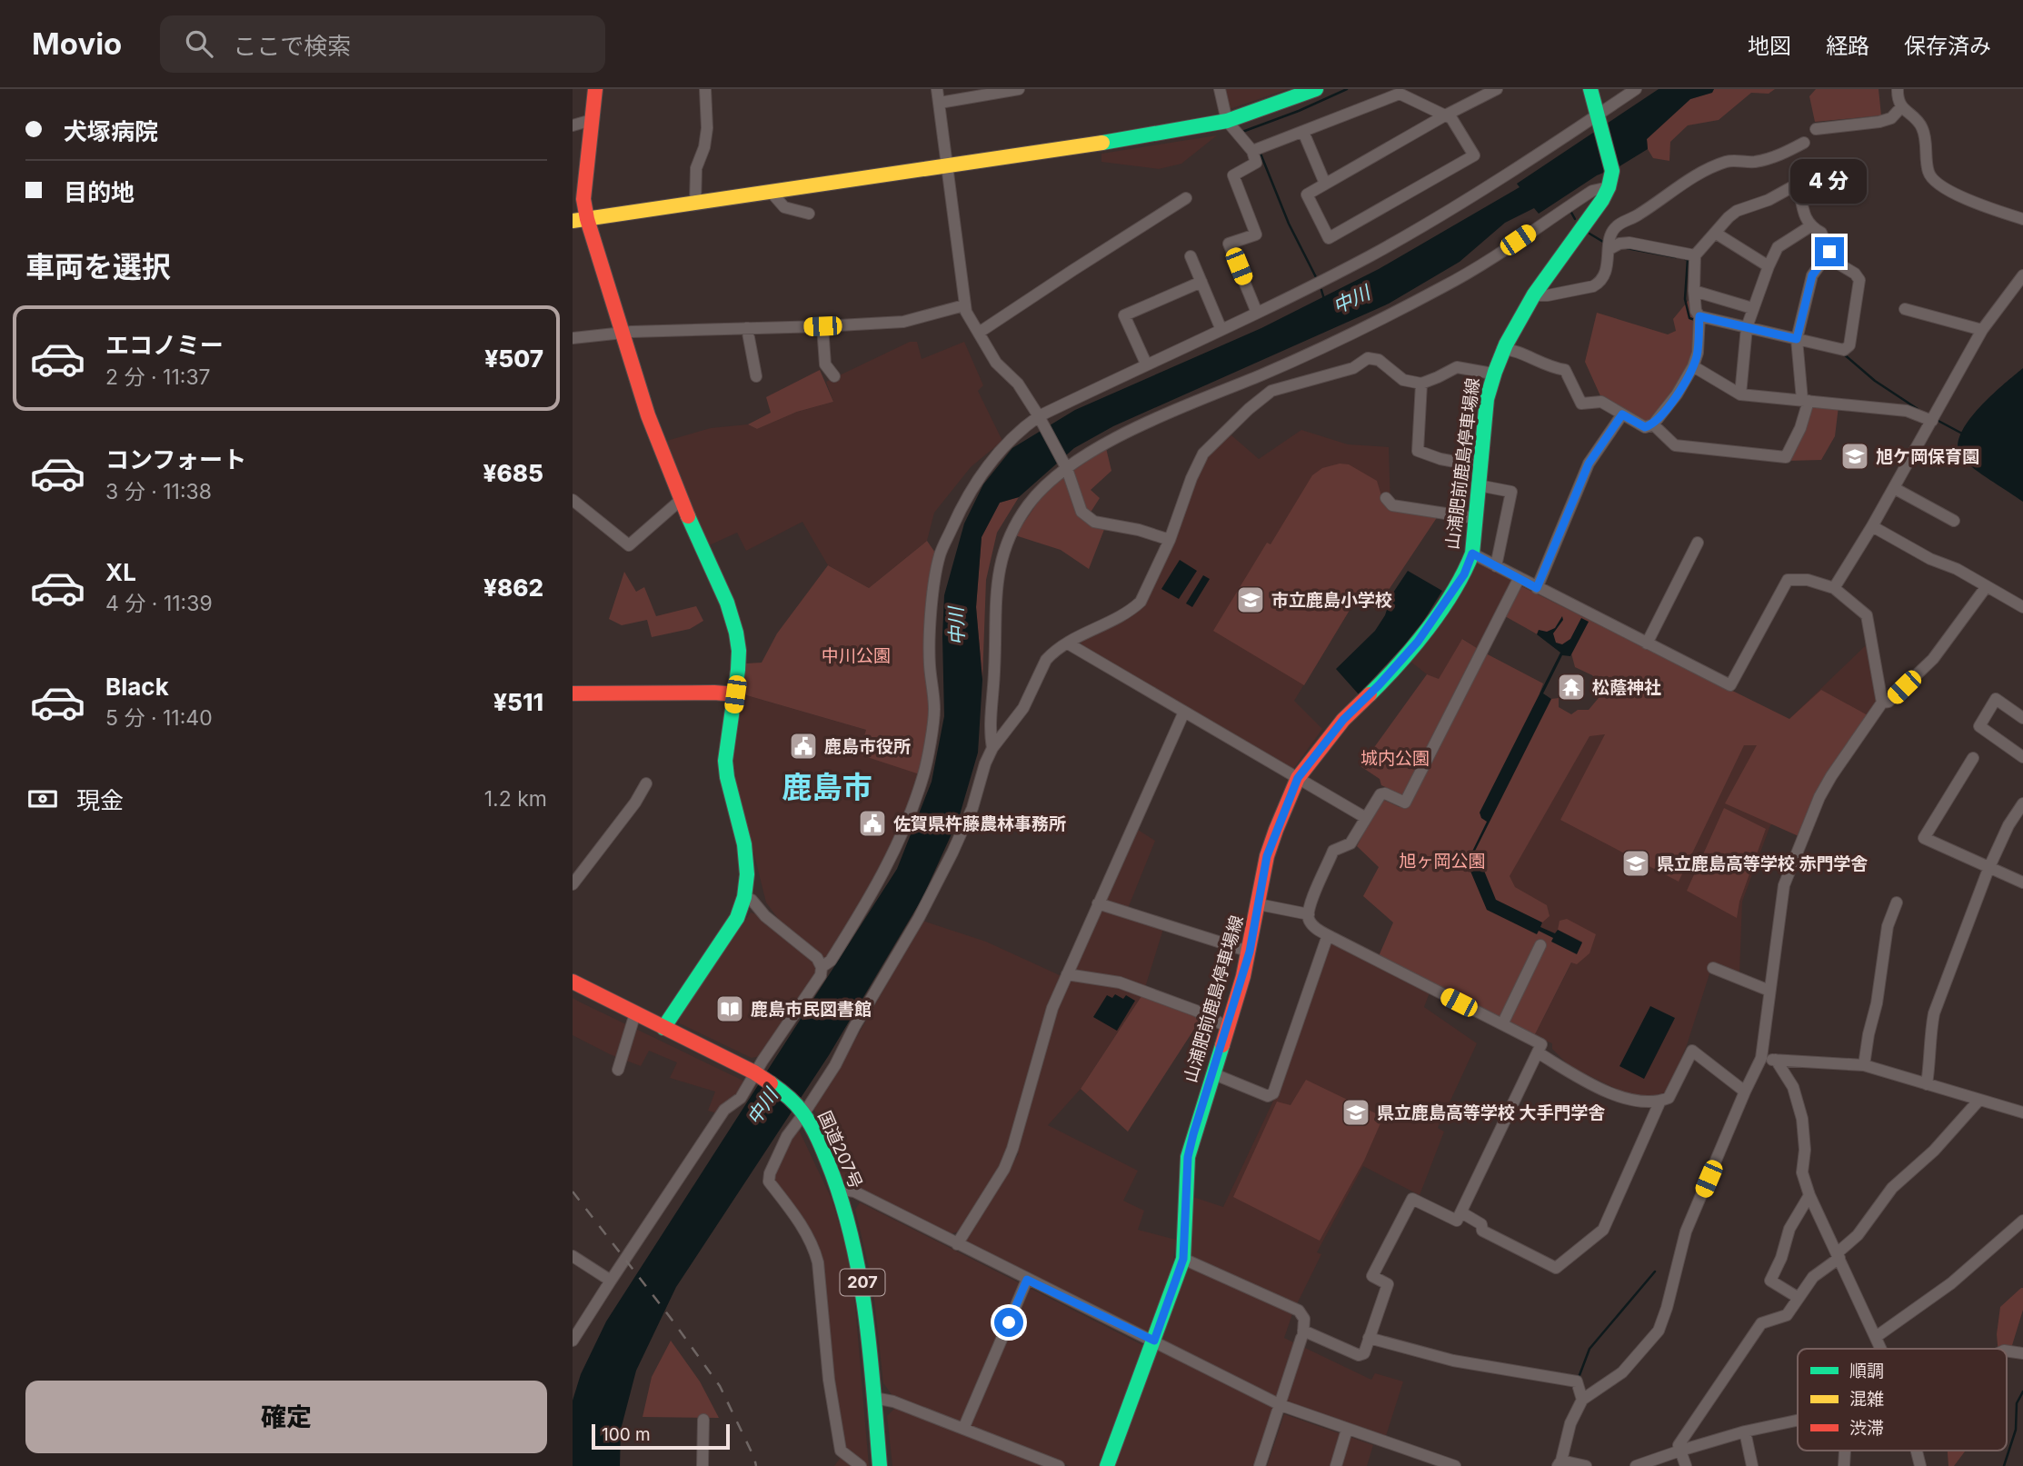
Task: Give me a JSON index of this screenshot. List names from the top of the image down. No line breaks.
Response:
{"streets":{"main road":["山浦肥前鹿島停車場線","国道207号","207"]},"districts":["鹿島市"],"water":["中川"],"parks":["中川公園","城内公園","旭ヶ岡公園"],"places":{"school or university":["旭ケ岡保育園","市立鹿島小学校","県立鹿島高等学校 赤門学舎","県立鹿島高等学校 大手門学舎"],"temple":["松蔭神社"],"public building":["鹿島市役所","佐賀県杵藤農林事務所"],"library":["鹿島市民図書館"]},"legend":["順調","混雑","渋滞"],"scale_bar":"100 m","page":{"header":"Movio","search":"ここで検索","nav":["地図","経路","保存済み"],"banner":["犬塚病院","目的地"],"bubble":"4 分","heading":"車両を選択","list":[{"name":"エコノミー","note":"2 分 · 11:37","value":"¥507"},{"name":"コンフォート","note":"3 分 · 11:38","value":"¥685"},{"name":"XL","note":"4 分 · 11:39","value":"¥862"},{"name":"Black","note":"5 分 · 11:40","value":"¥511"}],"pay":["現金","1.2 km"],"buttons":"確定","scale":"100 m"}}
